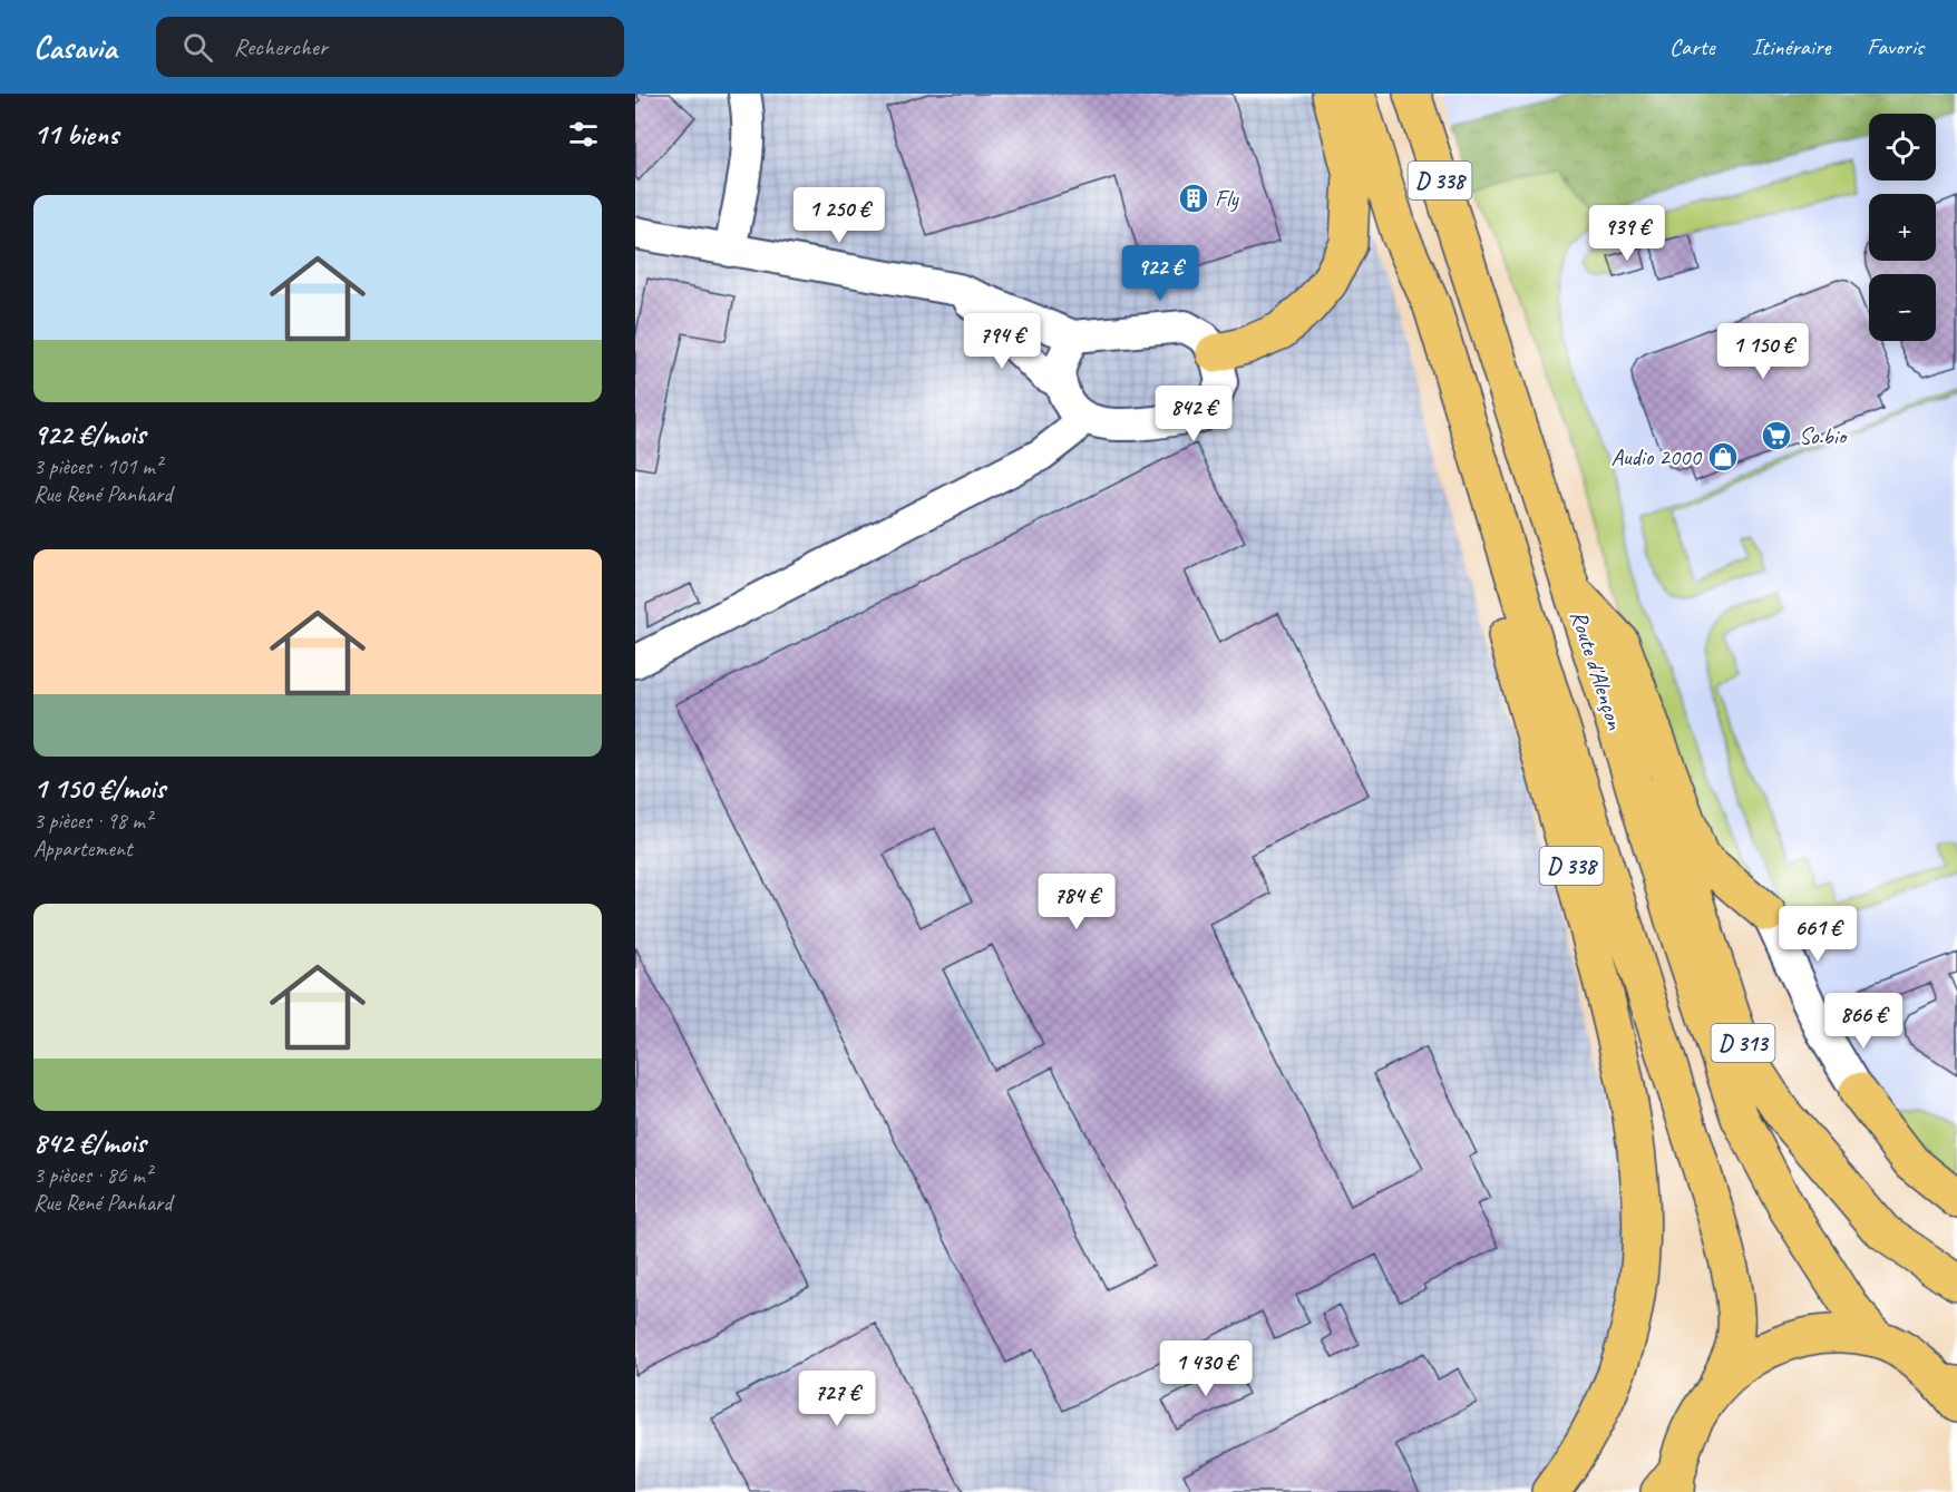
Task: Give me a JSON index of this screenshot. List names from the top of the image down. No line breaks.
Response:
{"streets":{"main road":["D 338","Route d'Alençon","D 313"]},"crossings":[["D 338","Route d'Alençon"],["D 338","D 313"],["Route d'Alençon","D 313"]],"places":{"building":["Fly"],"supermarket":["So.bio"],"shop":["Audio 2000"]},"page":{"header":"Casavia","search":"Rechercher","nav":["Carte","Itinéraire","Favoris"],"heading":"11 biens","map_buttons":["+","−"],"list":[{"name":"922 €/mois","note":"3 pièces · 101 m² · Rue René Panhard"},{"name":"1 150 €/mois","note":"3 pièces · 98 m² · Appartement"},{"name":"842 €/mois","note":"3 pièces · 86 m² · Rue René Panhard"}],"price":["1 250 €","939 €","922 €","794 €","1 150 €","842 €","784 €","661 €","866 €","1 430 €","727 €"]}}
